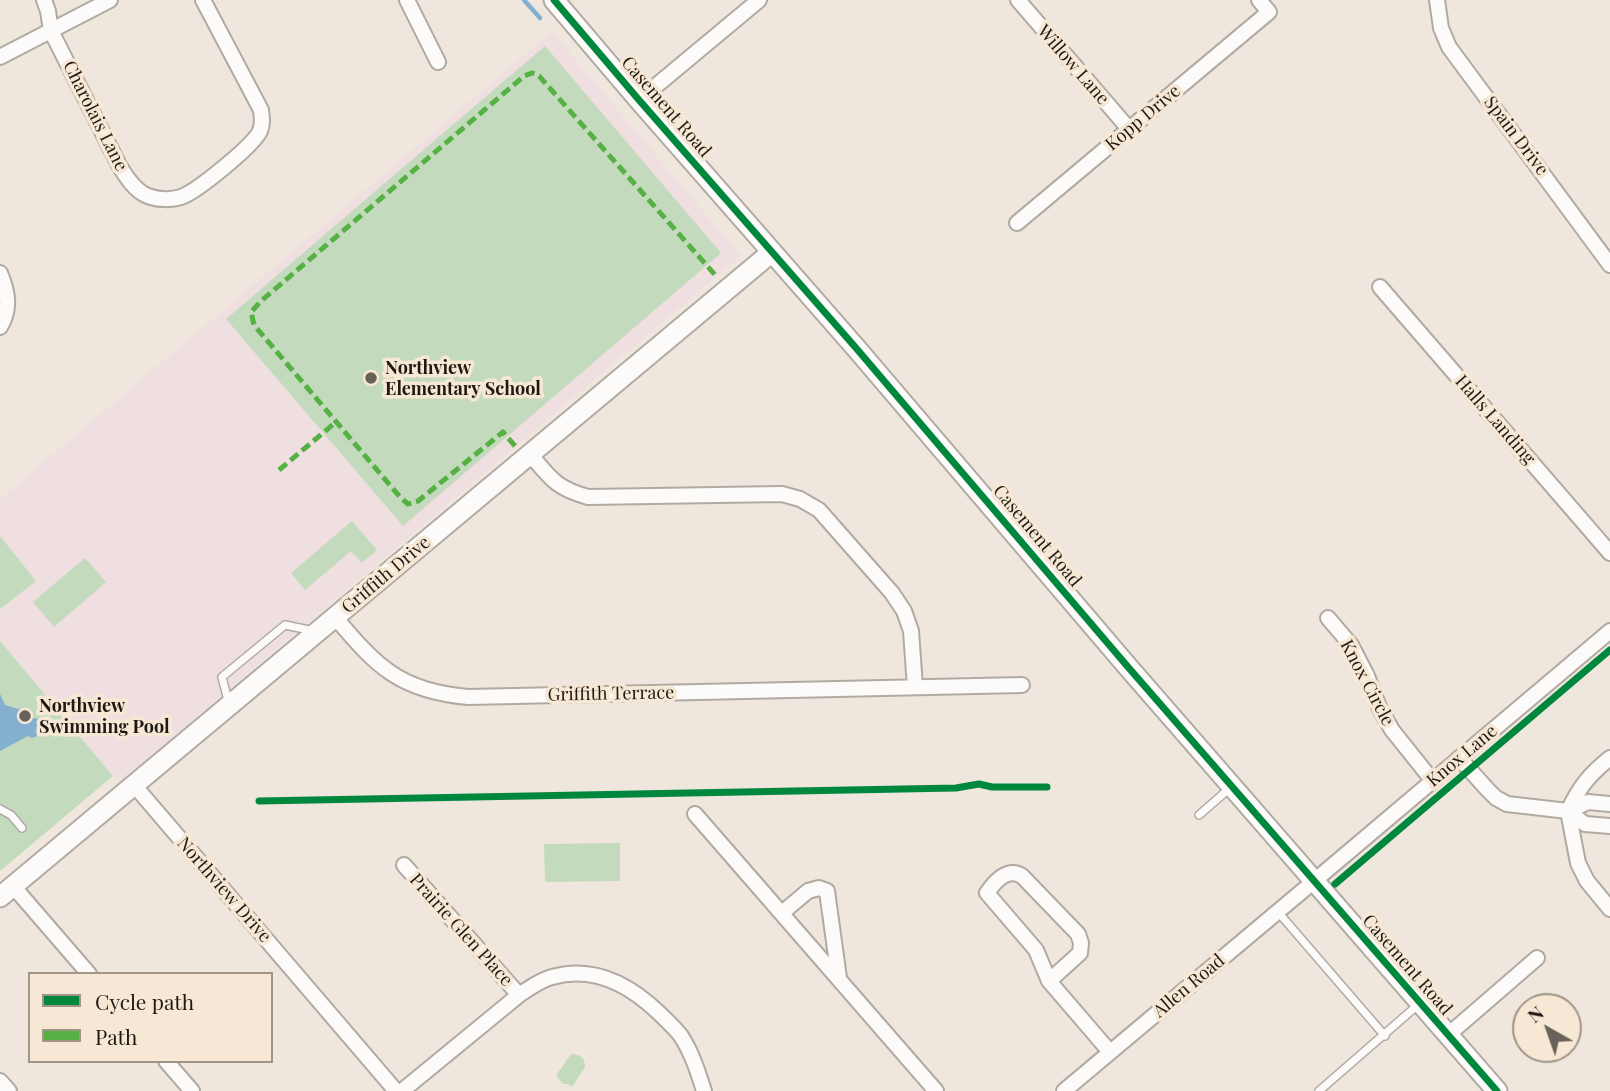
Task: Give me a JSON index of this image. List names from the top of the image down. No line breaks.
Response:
{"streets":{"street":["Willow Lane","Casement Road","Charolais Lane","Kopp Drive","Spain Drive","Halls Landing","Griffith Drive","Knox Circle","Griffith Terrace","Knox Lane","Northview Drive","Prairie Glen Place","Allen Road"]},"crossings":[["Willow Lane","Kopp Drive"],["Casement Road","Griffith Drive"],["Casement Road","Knox Lane"],["Casement Road","Allen Road"],["Griffith Drive","Griffith Terrace"],["Griffith Drive","Northview Drive"],["Knox Circle","Knox Lane"],["Knox Lane","Allen Road"]],"places":["Northview Elementary School","Northview Swimming Pool"],"legend":["Cycle path","Path"],"north":"top left"}
